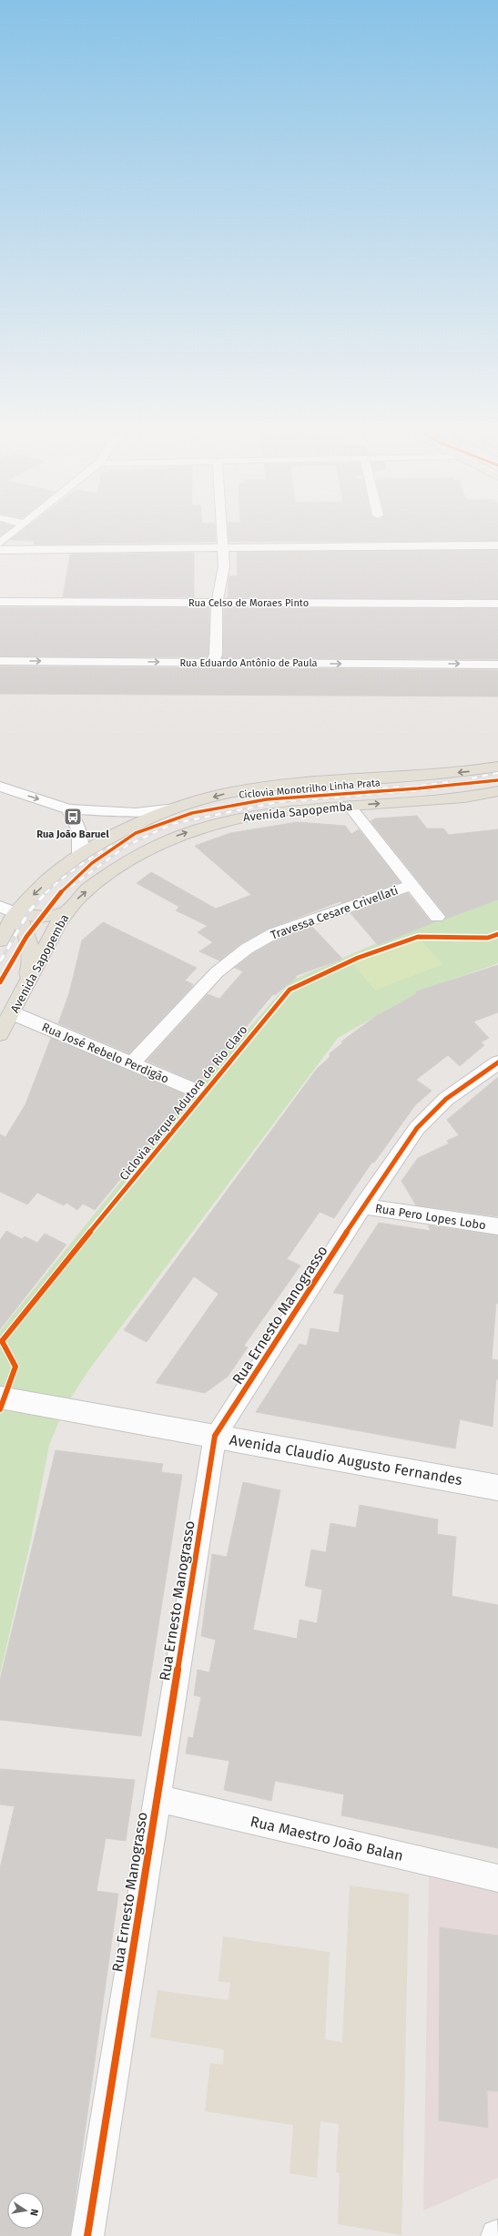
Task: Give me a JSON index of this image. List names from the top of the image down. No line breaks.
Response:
{"streets":{"main road":["Avenida Sapopemba"],"street":["Rua Celso de Moraes Pinto","Rua Eduardo Antônio de Paula","Travessa Cesare Crivellati","Rua José Rebelo Perdigão","Rua Pero Lopes Lobo","Rua Ernesto Manograsso","Avenida Claudio Augusto Fernandes","Rua Maestro João Balan"],"cycle path":["Ciclovia Monotrilho Linha Prata","Ciclovia Parque Adutora de Rio Claro"]},"crossings":[["Avenida Sapopemba","Rua José Rebelo Perdigão"],["Travessa Cesare Crivellati","Rua José Rebelo Perdigão"],["Rua Pero Lopes Lobo","Rua Ernesto Manograsso"],["Rua Ernesto Manograsso","Avenida Claudio Augusto Fernandes"],["Rua Ernesto Manograsso","Rua Maestro João Balan"]],"places":{"bus stop":["Rua João Baruel"]},"north":"right"}
